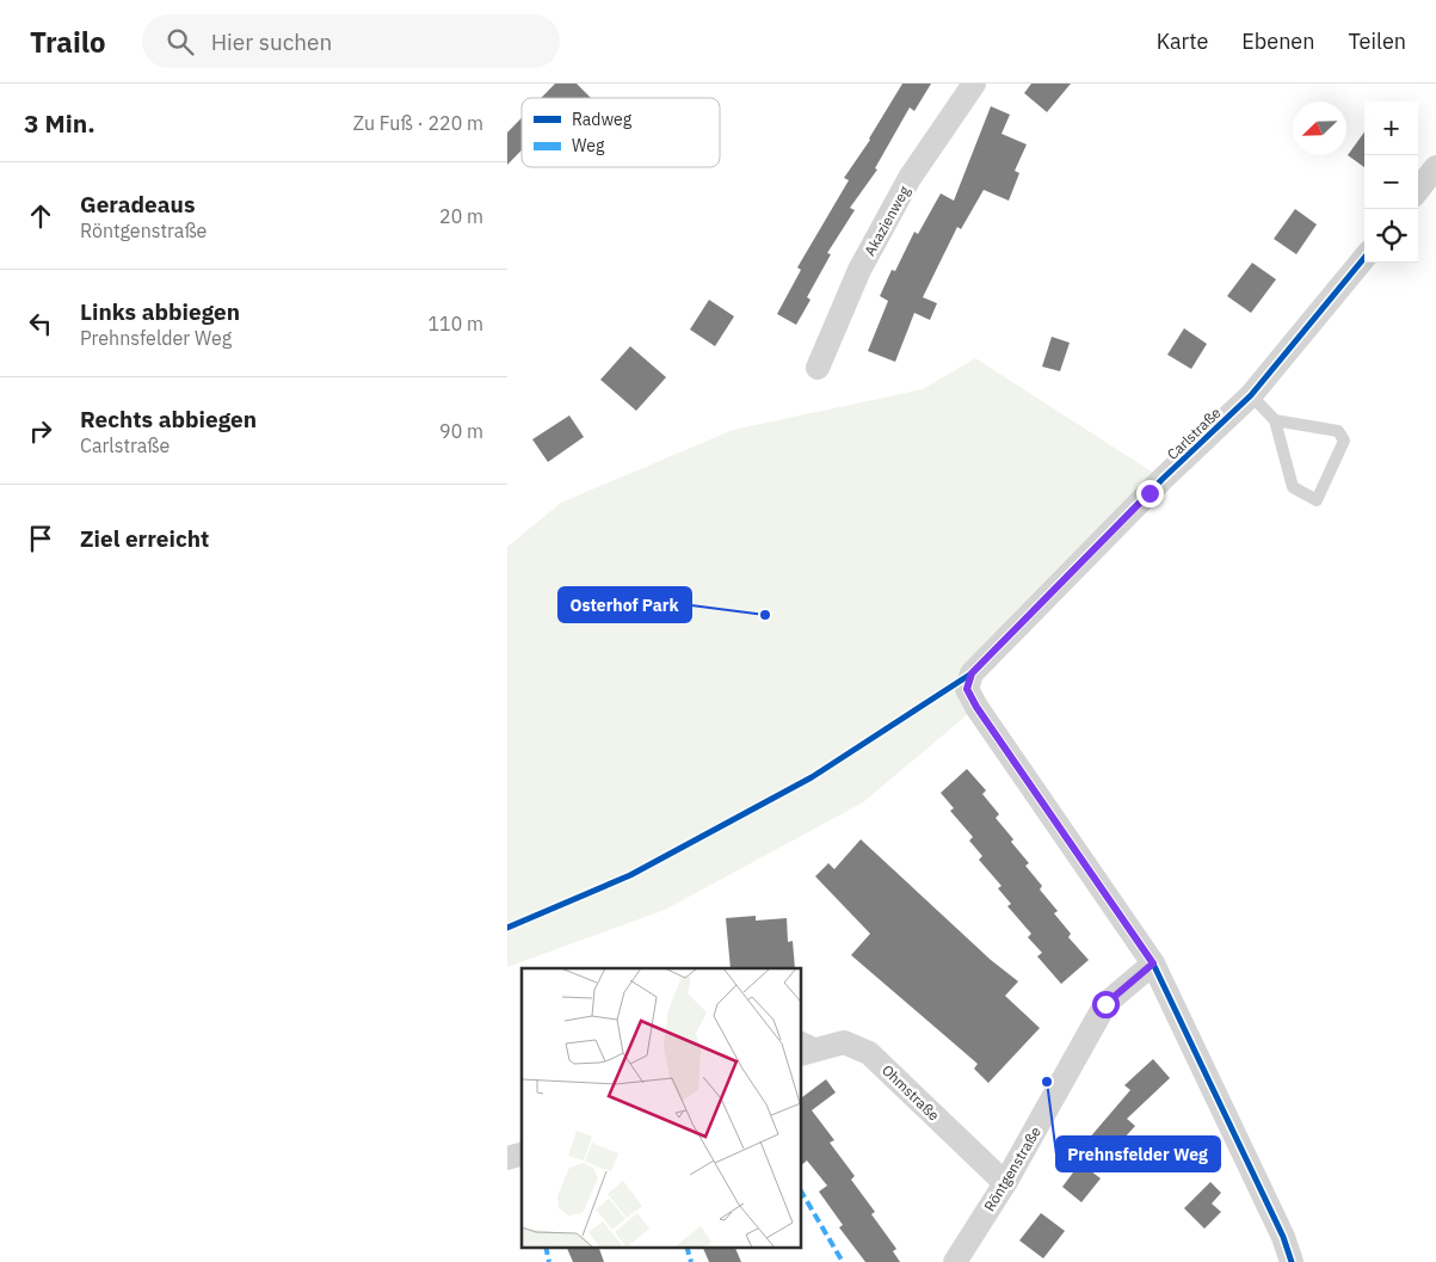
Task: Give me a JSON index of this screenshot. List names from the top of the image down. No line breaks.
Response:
{"streets":{"street":["Akazienweg","Carlstraße","Ohmstraße","Röntgenstraße"]},"crossings":[["Carlstraße","Röntgenstraße"],["Ohmstraße","Röntgenstraße"]],"places":["Osterhof Park","Prehnsfelder Weg"],"legend":["Radweg","Weg"],"north":"bottom left","page":{"header":"Trailo","search":"Hier suchen","nav":["Karte","Ebenen","Teilen"],"heading":["3 Min.","Zu Fuß · 220 m"],"map_buttons":["+","−"],"list":[["Geradeaus","Röntgenstraße","20 m"],["Links abbiegen","Prehnsfelder Weg","110 m"],["Rechts abbiegen","Carlstraße","90 m"],"Ziel erreicht"]}}
